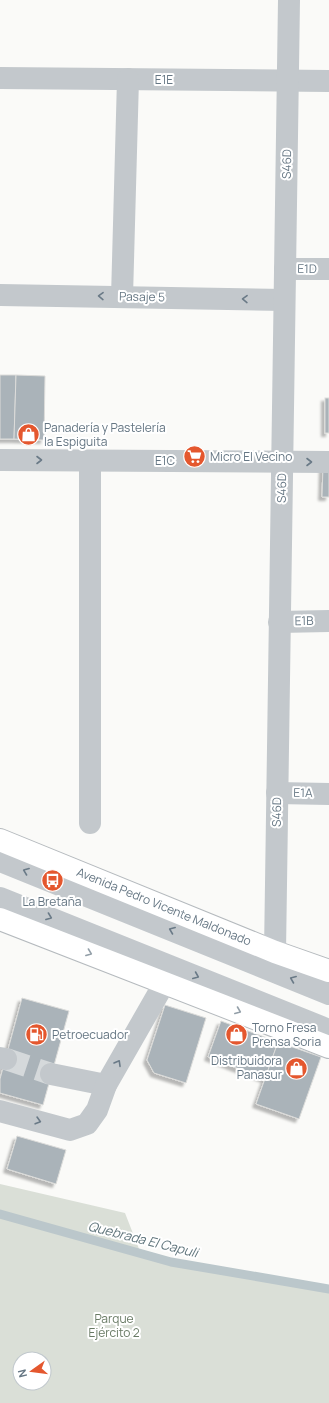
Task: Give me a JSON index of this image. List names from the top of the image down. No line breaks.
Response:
{"streets":{"main road":["Avenida Pedro Vicente Maldonado"],"street":["E1E","S46D","E1D","Pasaje 5","E1C","E1B","E1A"]},"crossings":[["E1E","S46D"],["S46D","E1D"],["S46D","Pasaje 5"],["S46D","E1C"],["S46D","E1B"],["S46D","E1A"],["S46D","Avenida Pedro Vicente Maldonado"]],"one_way":["Pasaje 5","E1C"],"water":["Quebrada El Capuli"],"parks":["Parque Ejército 2"],"places":{"shop":["Panadería y Pastelería la Espiguita","Torno Fresa Prensa Soria","Distribuidora Panasur"],"supermarket":["Micro El Vecino"],"bus stop":["La Bretaña"],"fuel station":["Petroecuador"]},"north":"left"}
